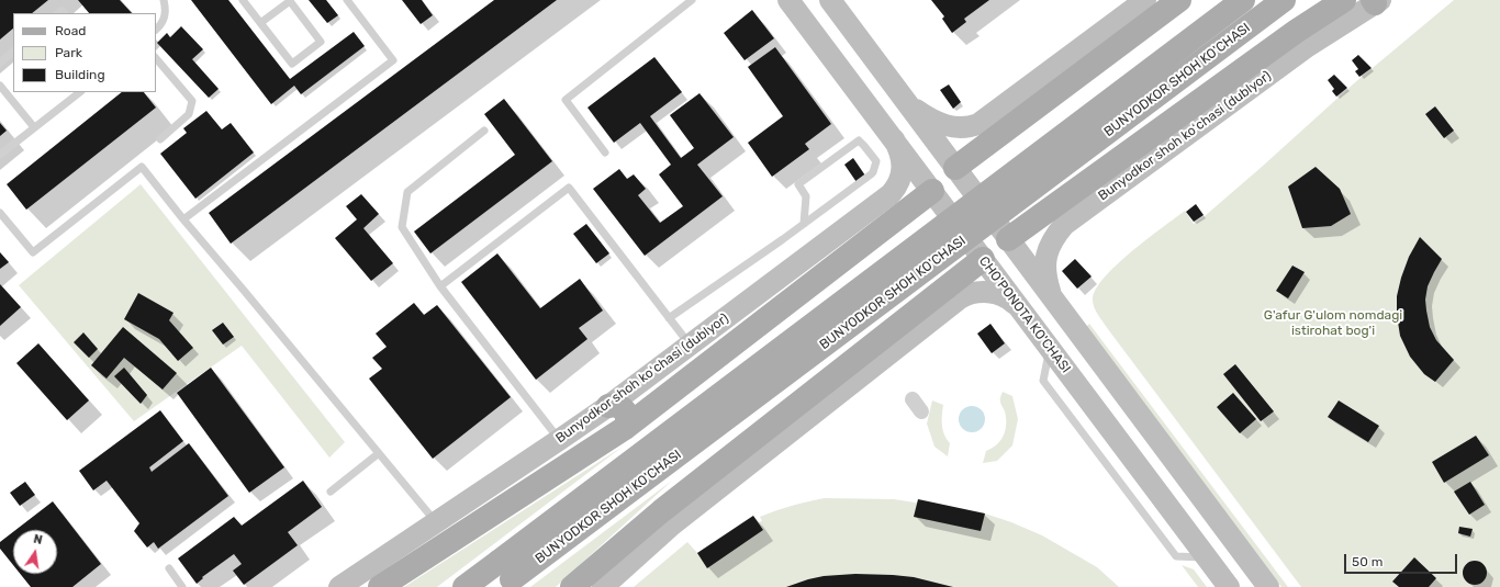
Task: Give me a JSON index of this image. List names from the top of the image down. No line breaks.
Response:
{"streets":{"main road":["BUNYODKOR SHOH KO'CHASI"],"street":["Bunyodkor shoh koʻchasi (dublyor)","CHO'PONOTA KO'CHASI"]},"crossings":[["Bunyodkor shoh koʻchasi (dublyor)","CHO'PONOTA KO'CHASI"]],"parks":["G'afur G'ulom nomdagi istirohat bog'i"],"legend":["Road","Park","Building"],"scale_bar":"50 m","north":"top"}
